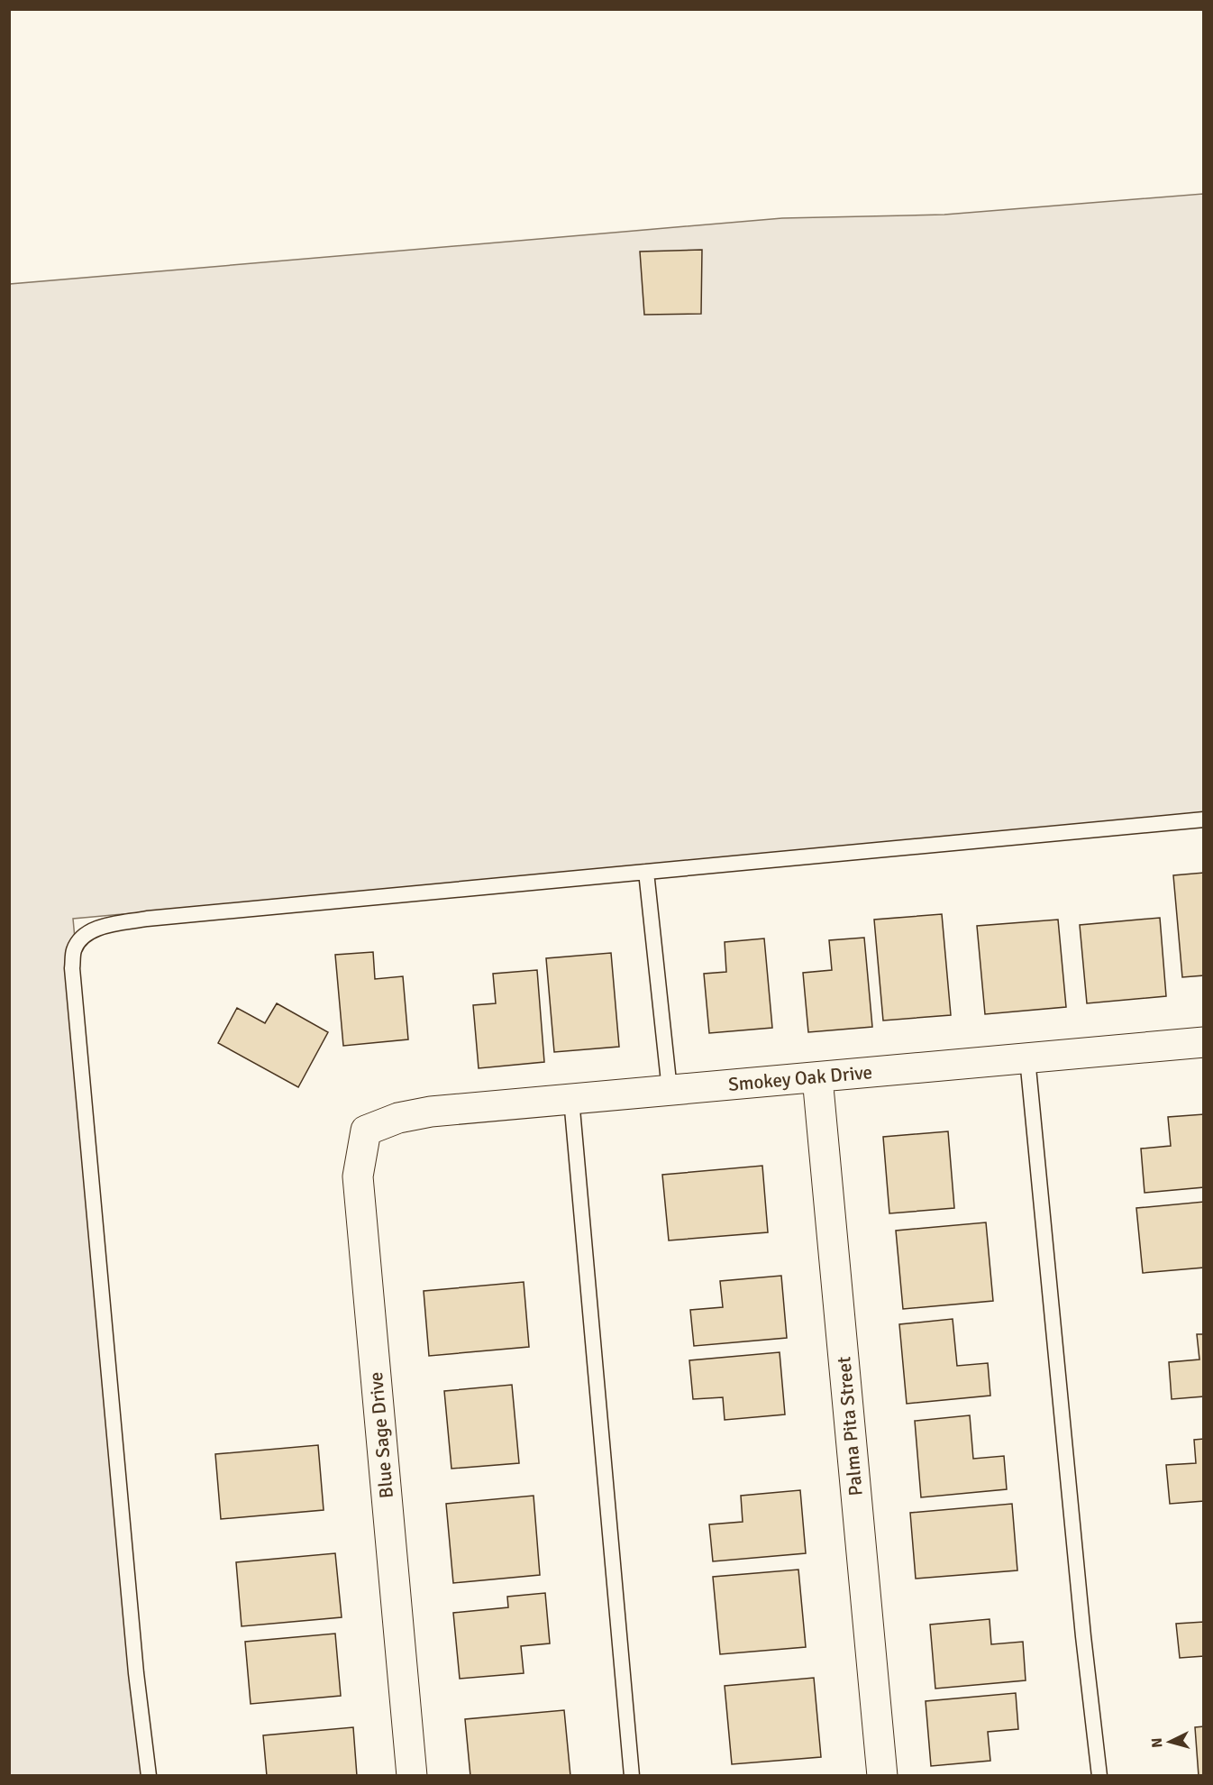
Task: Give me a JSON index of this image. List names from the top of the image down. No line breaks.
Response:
{"streets":{"street":["Smokey Oak Drive","Palma Pita Street","Blue Sage Drive"]},"crossings":[["Smokey Oak Drive","Palma Pita Street"],["Smokey Oak Drive","Blue Sage Drive"]],"north":"left"}
